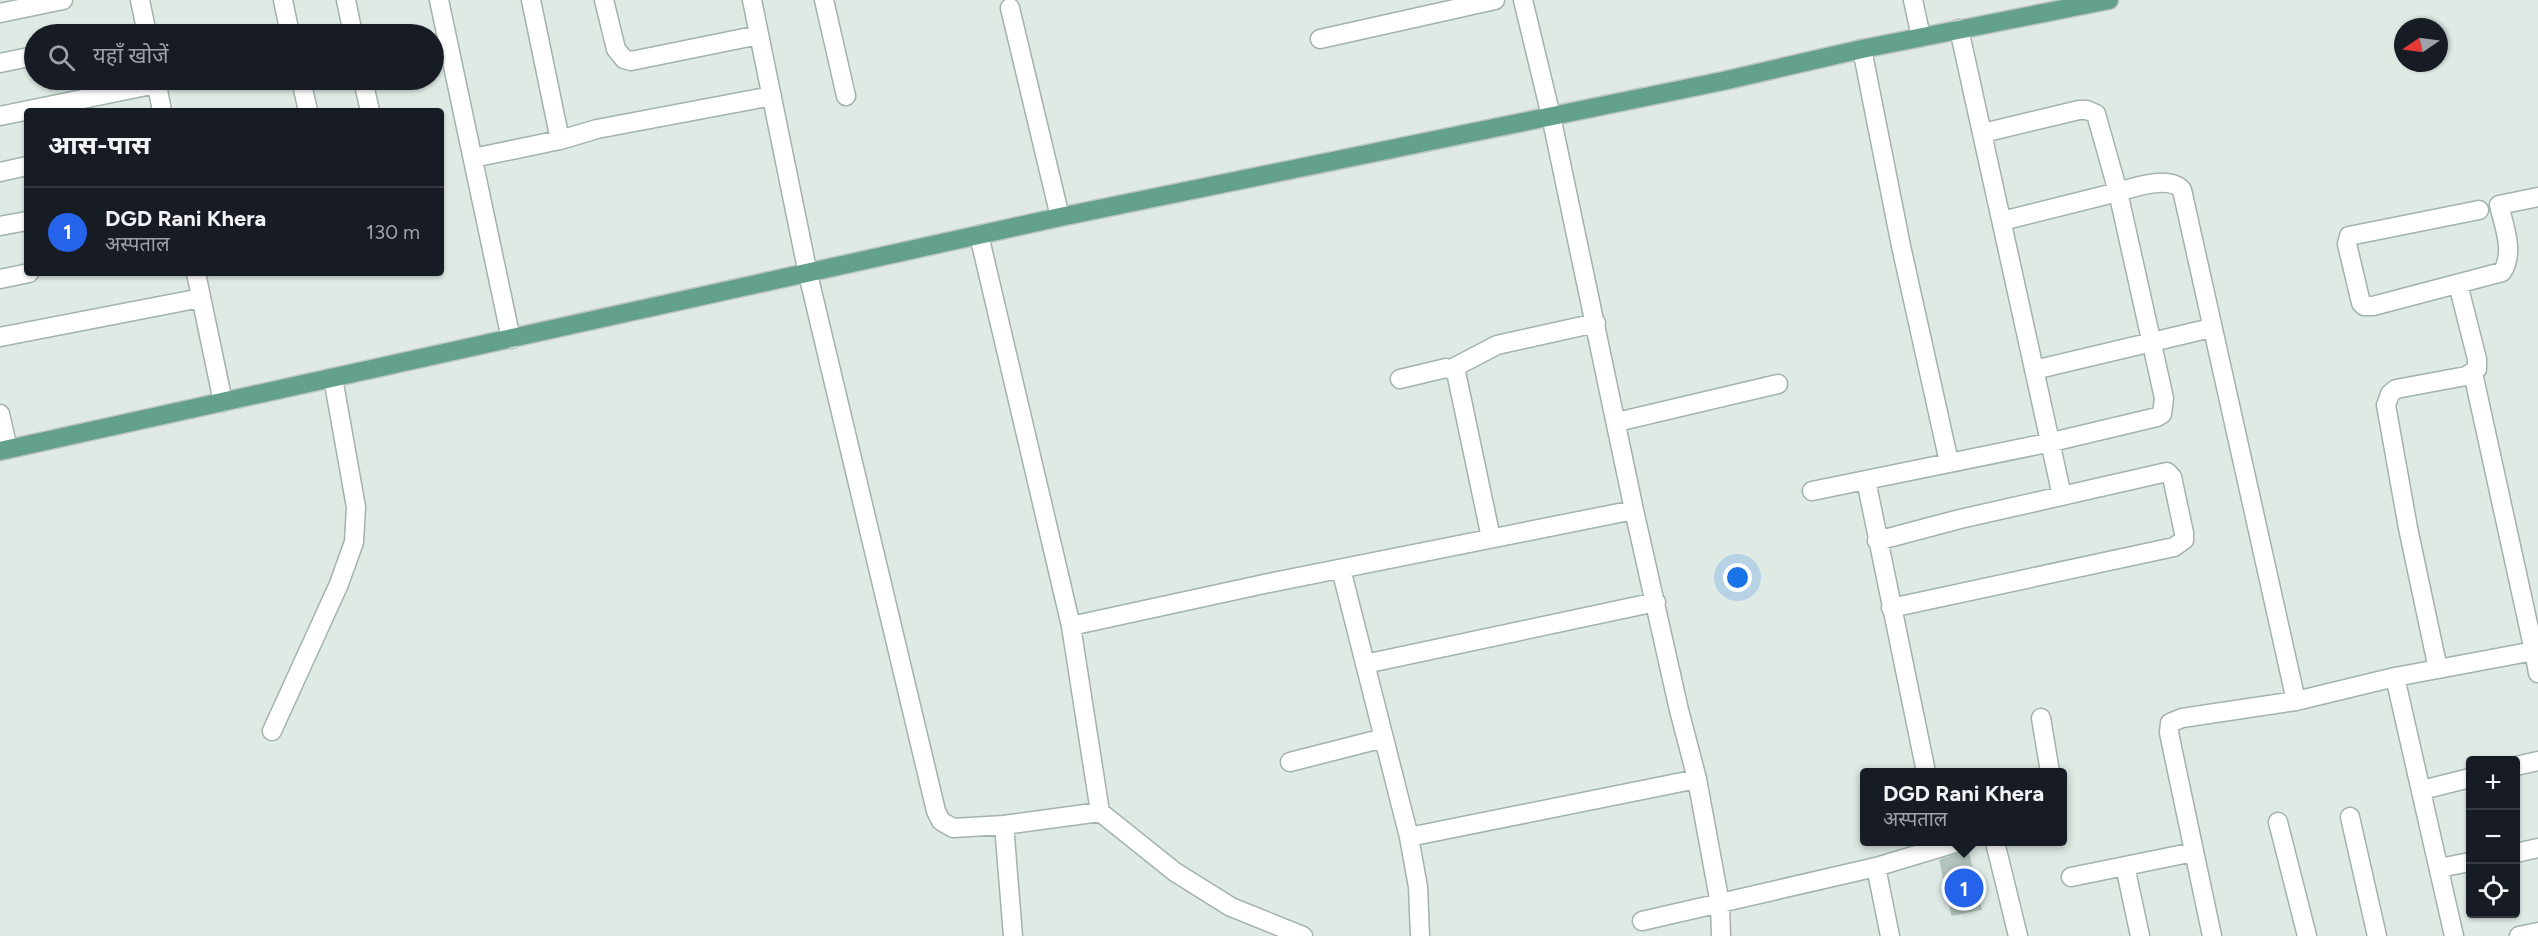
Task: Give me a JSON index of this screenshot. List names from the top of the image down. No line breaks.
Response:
{"north":"left","page":{"search":"यहाँ खोजें","heading":"आस-पास","list":[{"mark":"1","name":"DGD Rani Khera","note":"अस्पताल","value":"130 m"}],"map_buttons":["+","−"],"popup":["DGD Rani Khera","अस्पताल"],"pins":"1"}}
